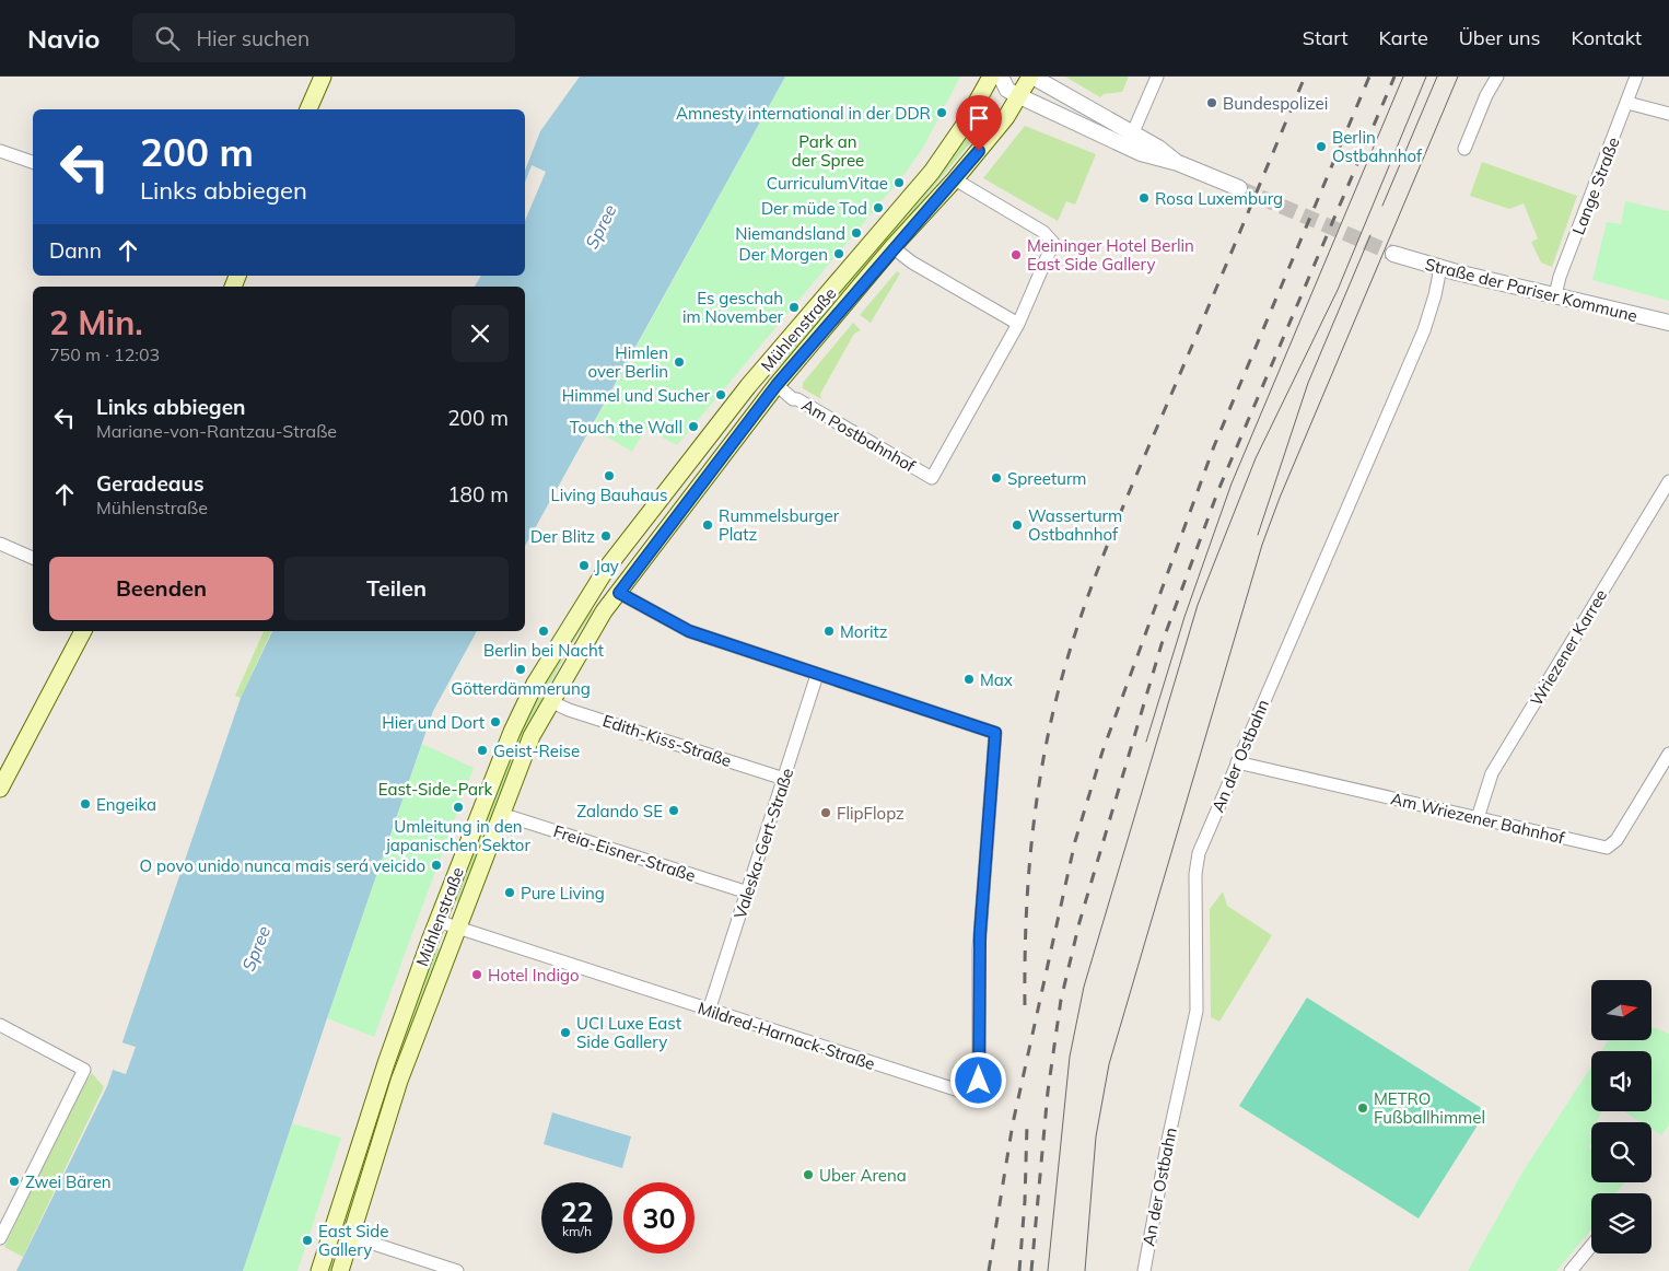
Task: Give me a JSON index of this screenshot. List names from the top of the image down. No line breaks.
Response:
{"streets":{"main road":["Mühlenstraße"],"street":["Lange Straße","Straße der Pariser Kommune","Am Postbahnhof","Wriezener Karree","Edith-Kiss-Straße","An der Ostbahn","Am Wriezener Bahnhof","Valeska-Gert-Straße","Freia-Eisner-Straße","Mildred-Harnack-Straße"]},"crossings":[["Lange Straße","Straße der Pariser Kommune"],["Straße der Pariser Kommune","An der Ostbahn"],["Mühlenstraße","Am Postbahnhof"],["Mühlenstraße","Edith-Kiss-Straße"],["Mühlenstraße","Freia-Eisner-Straße"],["Mühlenstraße","Mildred-Harnack-Straße"],["Wriezener Karree","Am Wriezener Bahnhof"],["Edith-Kiss-Straße","Valeska-Gert-Straße"],["An der Ostbahn","Am Wriezener Bahnhof"],["Valeska-Gert-Straße","Freia-Eisner-Straße"],["Valeska-Gert-Straße","Mildred-Harnack-Straße"]],"water":["Spree"],"parks":["Park an der Spree","East-Side-Park"],"places":["Bundespolizei","Amnesty international in der DDR","Berlin Ostbahnhof","CurriculumVitae","Rosa Luxemburg","Der müde Tod","Niemandsland","Der Morgen","Meininger Hotel Berlin East Side Gallery","Es geschah im November","Himlen over Berlin","Himmel und Sucher","Touch the Wall","Living Bauhaus","Spreeturm","Rummelsburger Platz","Wasserturm Ostbahnhof","Der Blitz","Jay","Berlin bei Nacht","Moritz","Götterdämmerung","Max","Hier und Dort","Geist-Reise","Engeika","Umleitung in den japanischen Sektor","Zalando SE","FlipFlopz","O povo unido nunca mais será veicido","Pure Living","Hotel Indigo","UCI Luxe East Side Gallery","METRO Fußballhimmel","Uber Arena","Zwei Bären","East Side Gallery"],"north":"right","page":{"header":"Navio","search":"Hier suchen","nav":["Start","Karte","Über uns","Kontakt"],"turn":["200 m","Links abbiegen"],"then":"Dann","heading":["2 Min.","750 m · 12:03"],"list":[{"name":"Links abbiegen","note":"Mariane-von-Rantzau-Straße","value":"200 m"},{"name":"Geradeaus","note":"Mühlenstraße","value":"180 m"}],"buttons":["Beenden","Teilen"],"speed":"22 km/h","limit":"30"}}
